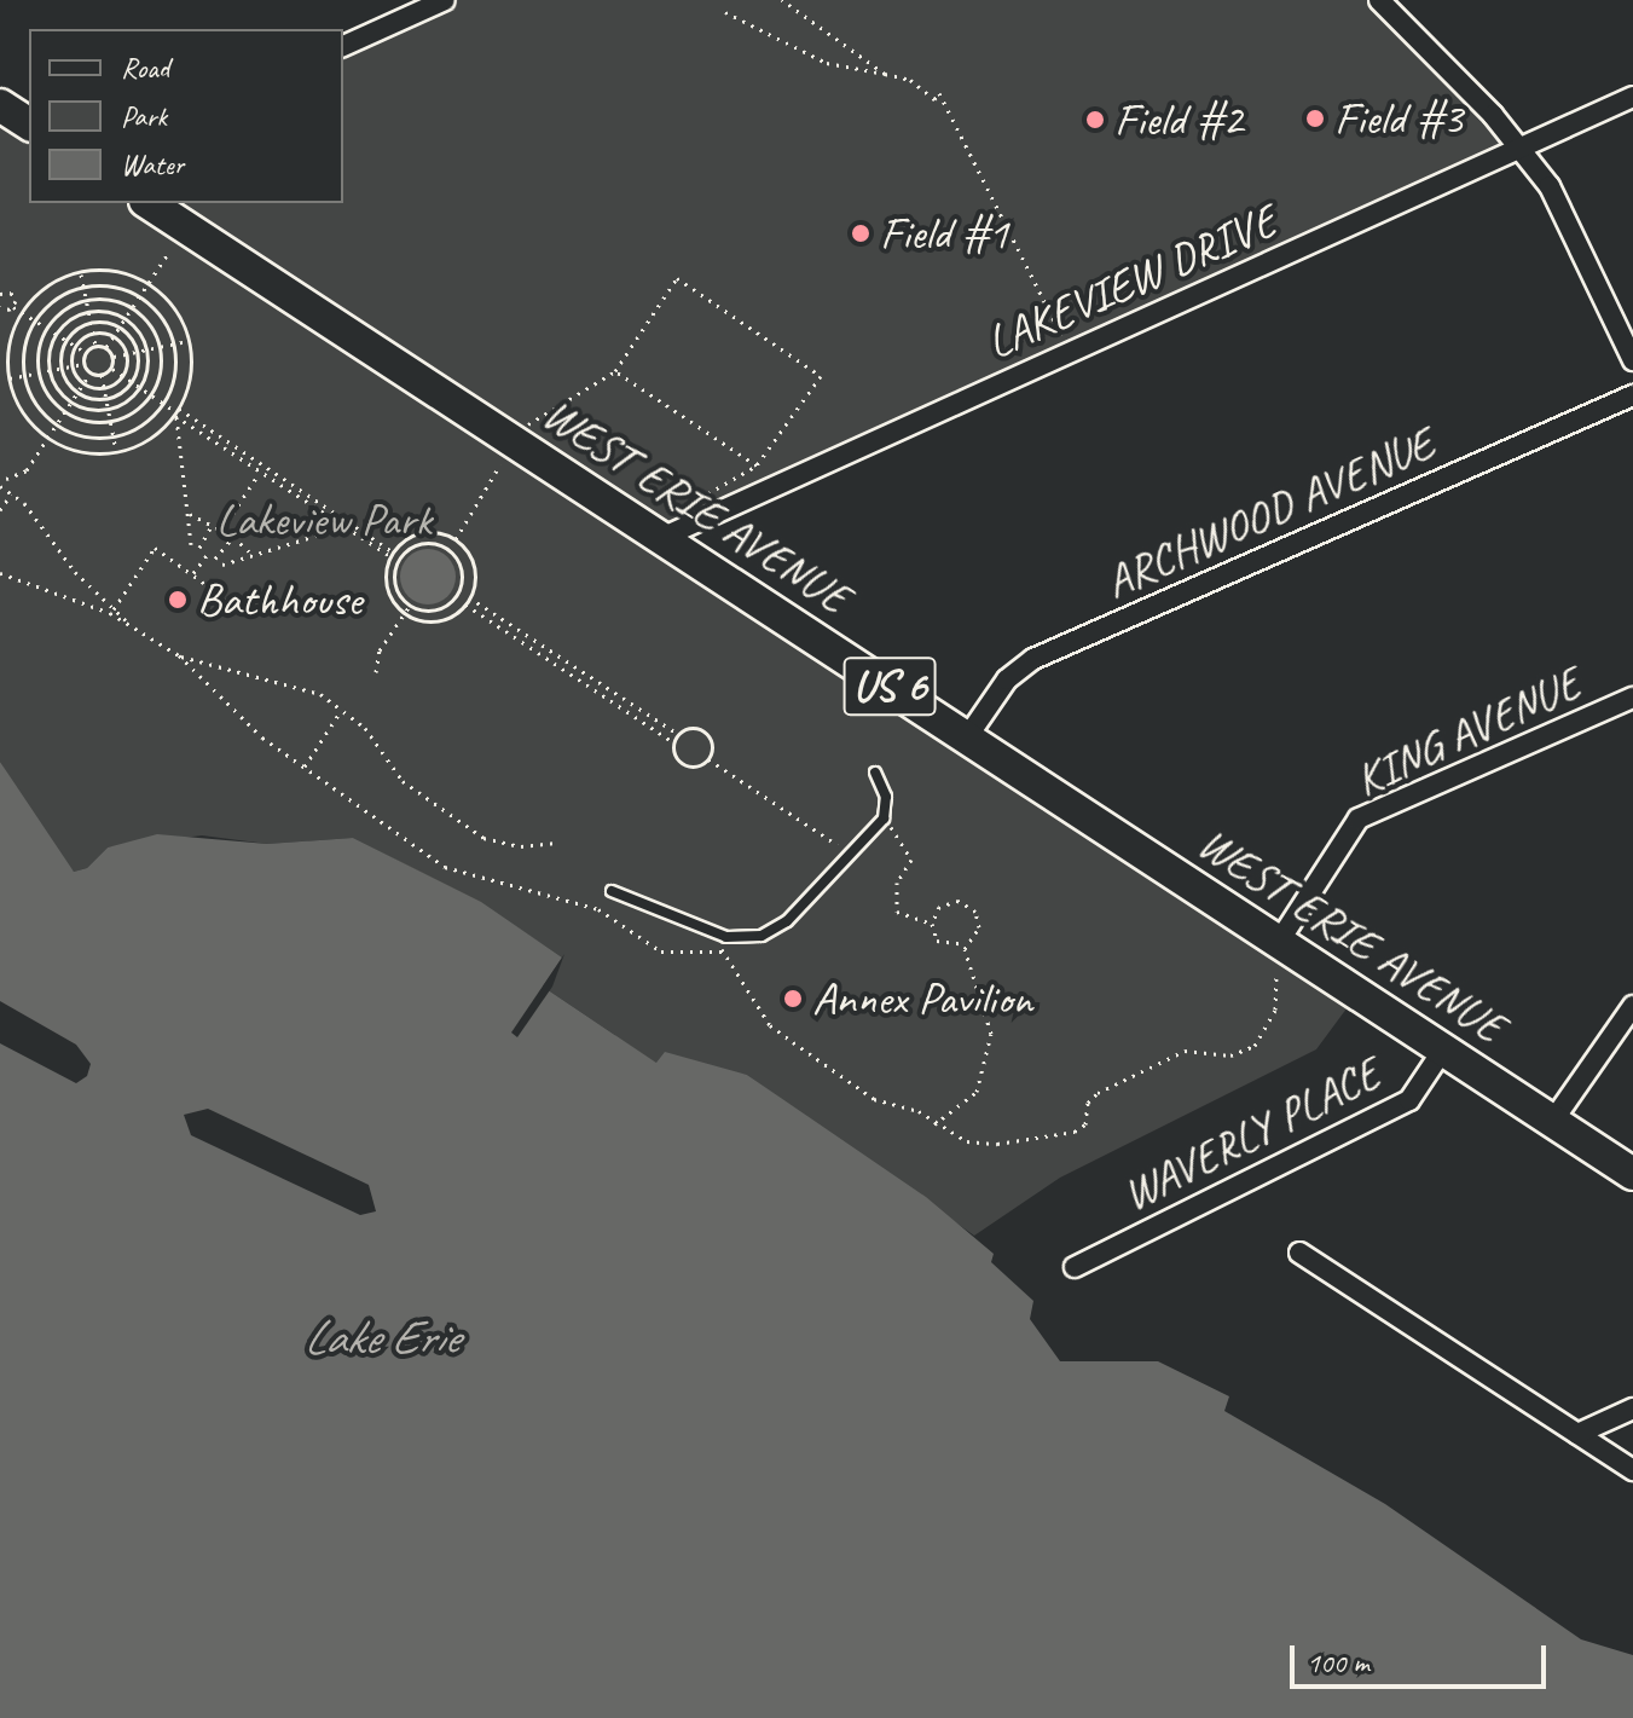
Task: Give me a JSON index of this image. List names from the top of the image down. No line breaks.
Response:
{"streets":{"main road":["WEST ERIE AVENUE","US 6"],"street":["LAKEVIEW DRIVE","ARCHWOOD AVENUE","KING AVENUE","WAVERLY PLACE"]},"crossings":[["LAKEVIEW DRIVE","WEST ERIE AVENUE"],["WEST ERIE AVENUE","ARCHWOOD AVENUE"],["WEST ERIE AVENUE","KING AVENUE"],["WEST ERIE AVENUE","WAVERLY PLACE"]],"water":["Lake Erie"],"parks":["Lakeview Park"],"places":["Field #3","Field #2","Field #1","Bathhouse","Annex Pavilion"],"legend":["Road","Park","Water"],"scale_bar":"100 m"}
